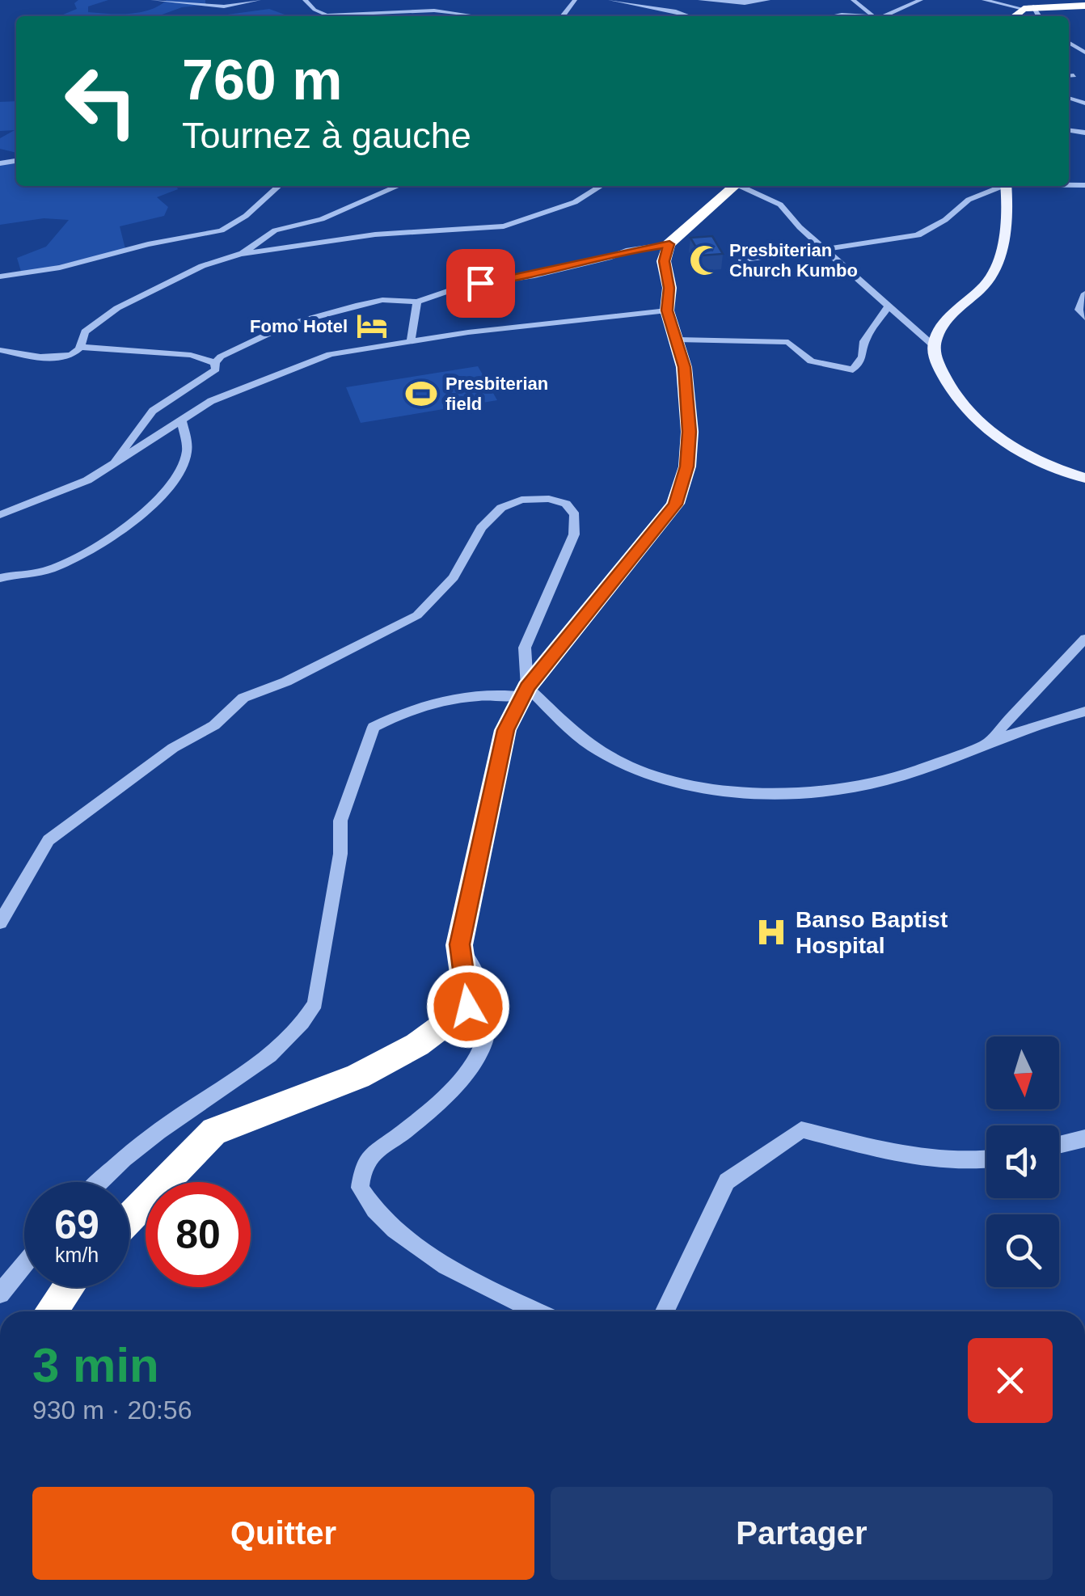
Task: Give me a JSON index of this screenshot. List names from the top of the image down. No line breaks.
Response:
{"places":{"mosque":["Presbiterian Church Kumbo"],"hotel":["Fomo Hotel"],"sports":["Presbiterian field"],"hospital":["Banso Baptist Hospital"]},"north":"bottom","page":{"turn":["760 m","Tournez à gauche"],"speed":"69 km/h","limit":"80","heading":["3 min","930 m · 20:56"],"buttons":["Quitter","Partager"]}}
